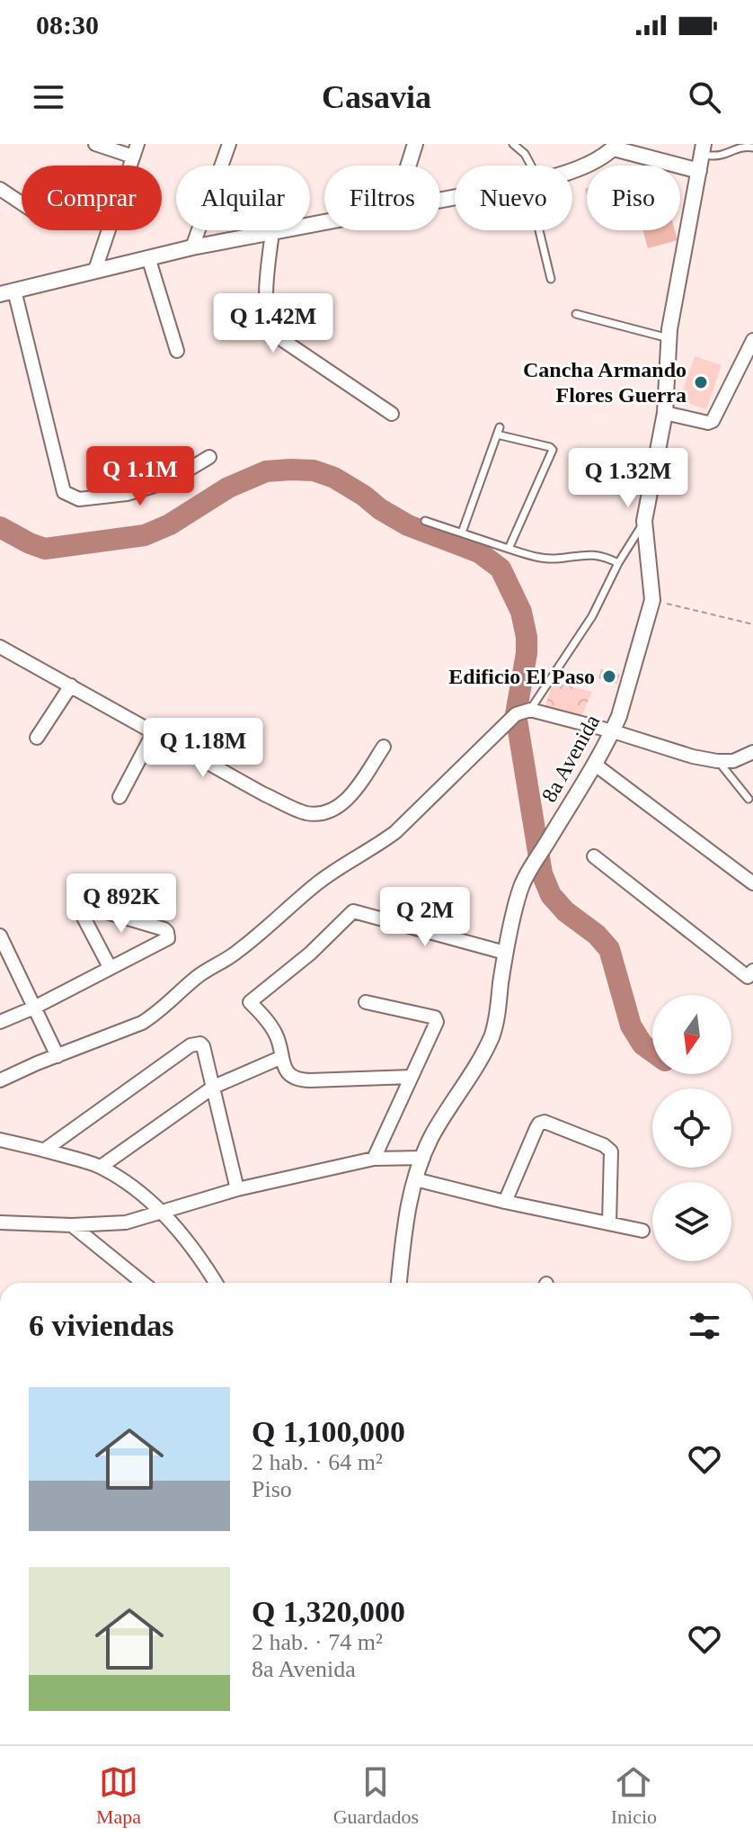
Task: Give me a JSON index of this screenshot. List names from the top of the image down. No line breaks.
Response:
{"streets":{"street":["8a Avenida"]},"places":["Cancha Armando Flores Guerra","Edificio El Paso"],"north":"bottom","page":{"status":"08:30","header":"Casavia","chip":["Comprar","Alquilar","Filtros","Nuevo","Piso"],"price":["Q 1.42M","Q 1.1M","Q 1.32M","Q 1.18M","Q 892K","Q 2M"],"heading":"6 viviendas","list":[{"name":"Q 1,100,000","note":"2 hab. · 64 m² · Piso"},{"name":"Q 1,320,000","note":"2 hab. · 74 m² · 8a Avenida"}],"tabs":["Mapa","Guardados","Inicio"]}}
